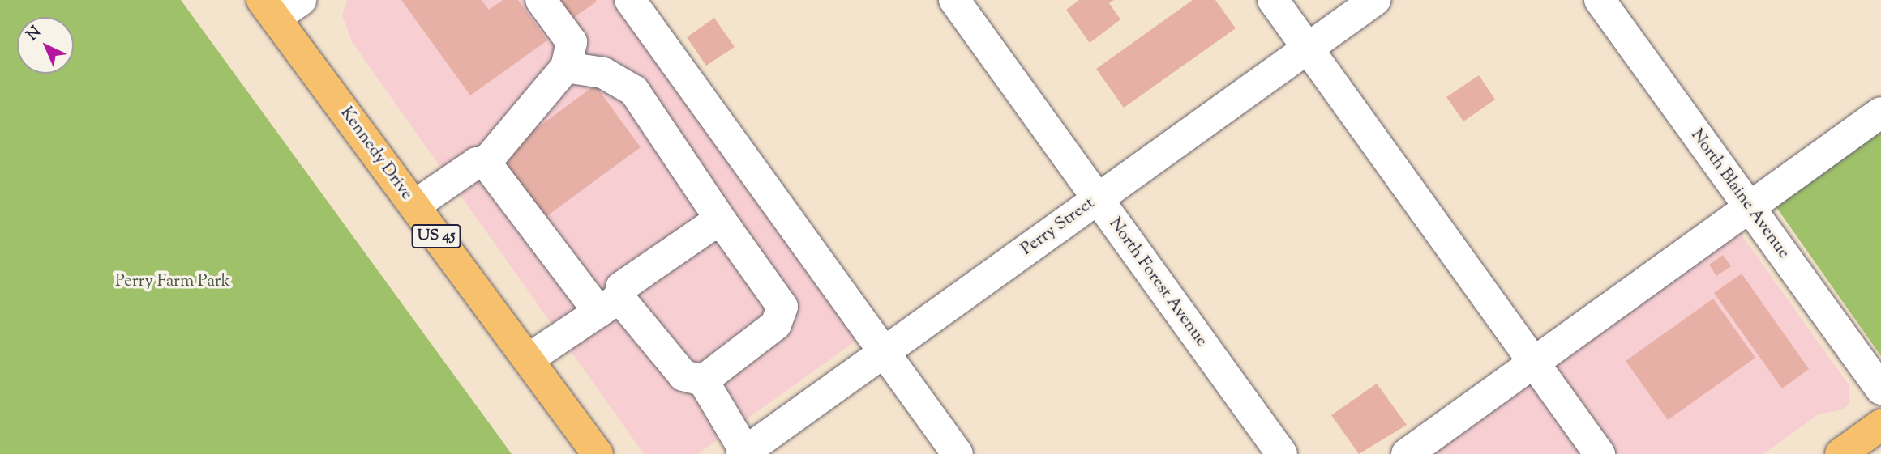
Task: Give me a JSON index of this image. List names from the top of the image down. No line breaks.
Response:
{"streets":{"main road":["Kennedy Drive","US 45"],"street":["North Blaine Avenue","Perry Street","North Forest Avenue"]},"crossings":[["Perry Street","North Forest Avenue"]],"parks":["Perry Farm Park"],"north":"top left"}
